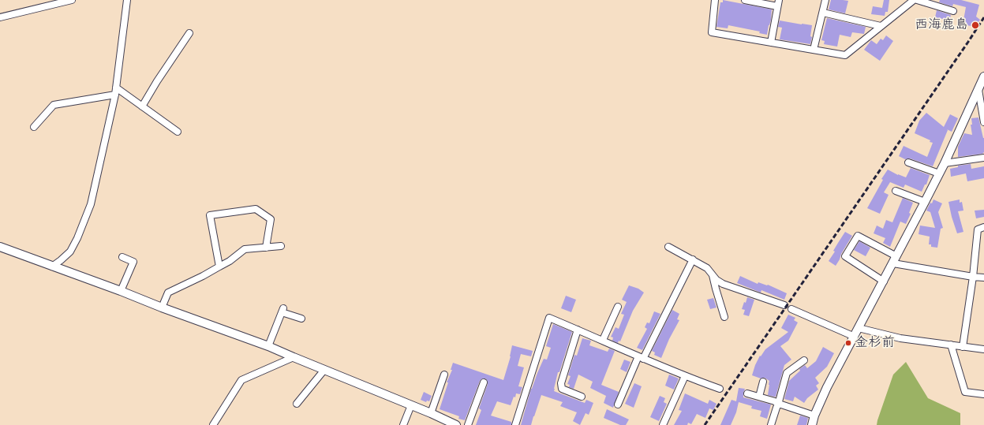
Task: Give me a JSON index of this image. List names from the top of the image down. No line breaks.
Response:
{"places":["西海鹿島","金杉前"]}
